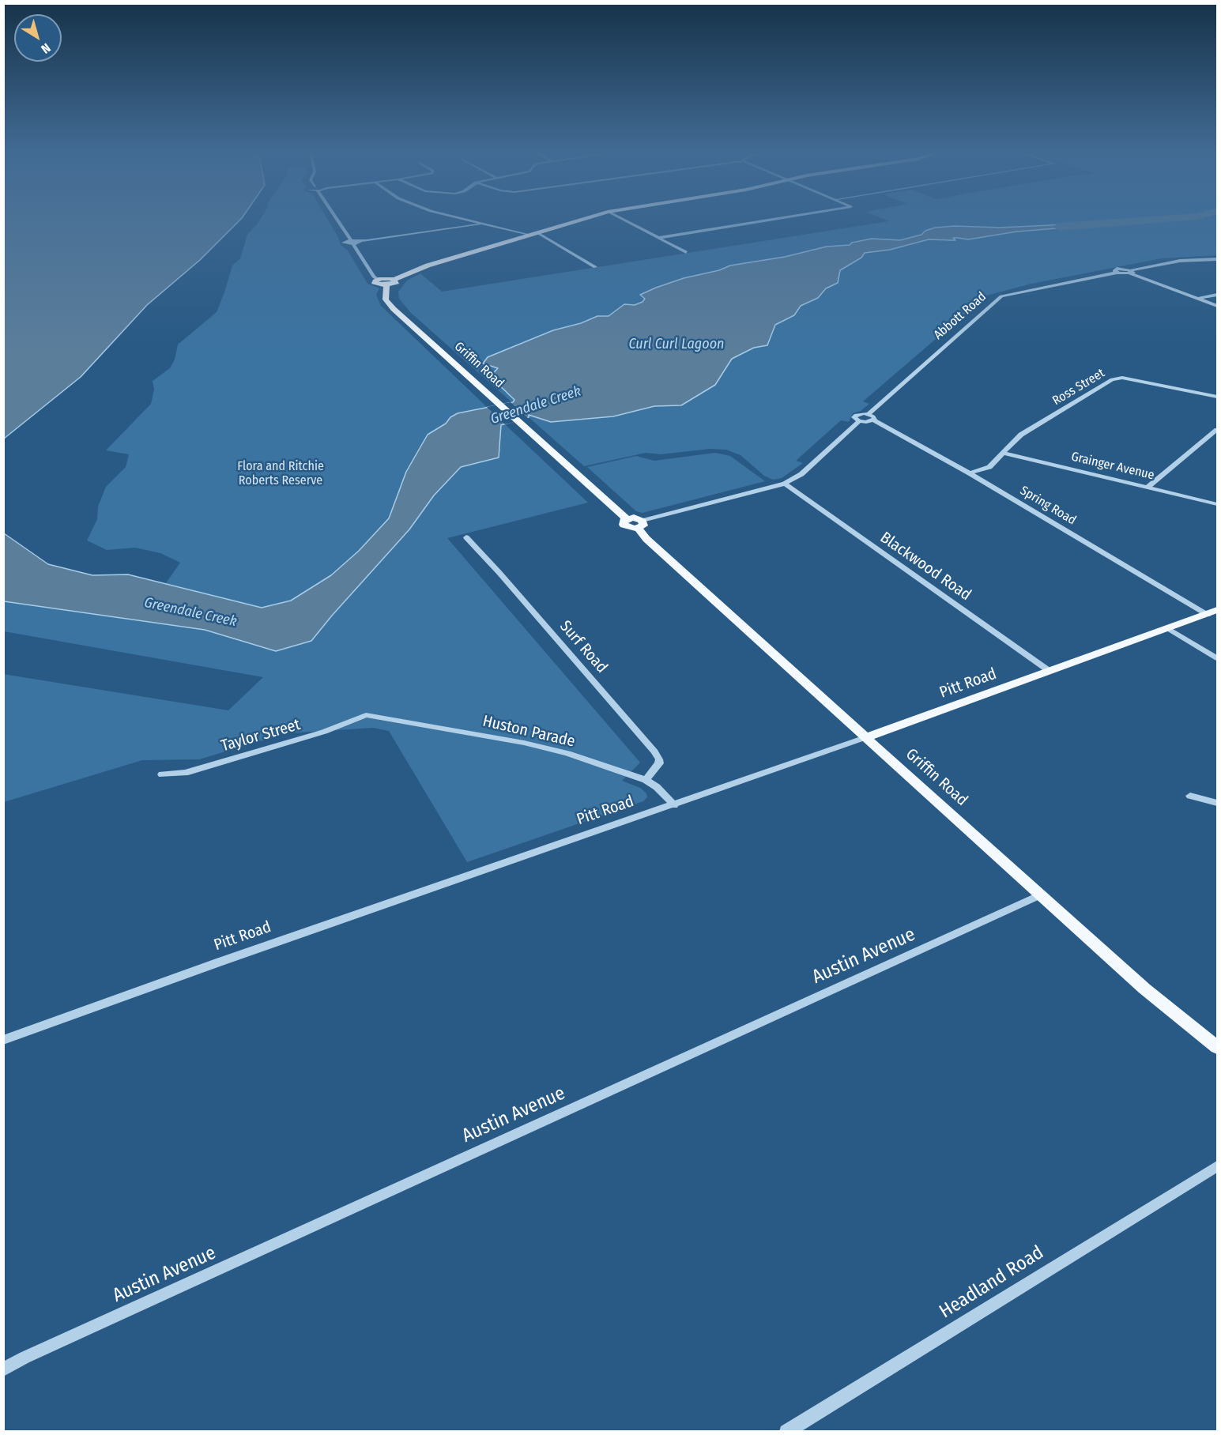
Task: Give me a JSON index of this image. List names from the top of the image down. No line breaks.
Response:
{"streets":{"main road":["Griffin Road","Pitt Road"],"street":["Abbott Road","Ross Street","Grainger Avenue","Spring Road","Blackwood Road","Surf Road","Huston Parade","Taylor Street","Austin Avenue","Headland Road"]},"crossings":[["Abbott Road","Griffin Road"],["Abbott Road","Blackwood Road"],["Griffin Road","Pitt Road"],["Griffin Road","Austin Avenue"],["Ross Street","Grainger Avenue"],["Ross Street","Spring Road"],["Spring Road","Pitt Road"],["Blackwood Road","Pitt Road"],["Surf Road","Huston Parade"],["Pitt Road","Huston Parade"],["Huston Parade","Taylor Street"]],"water":["Curl Curl Lagoon","Greendale Creek"],"parks":["Flora and Ritchie Roberts Reserve"],"north":"bottom right"}
